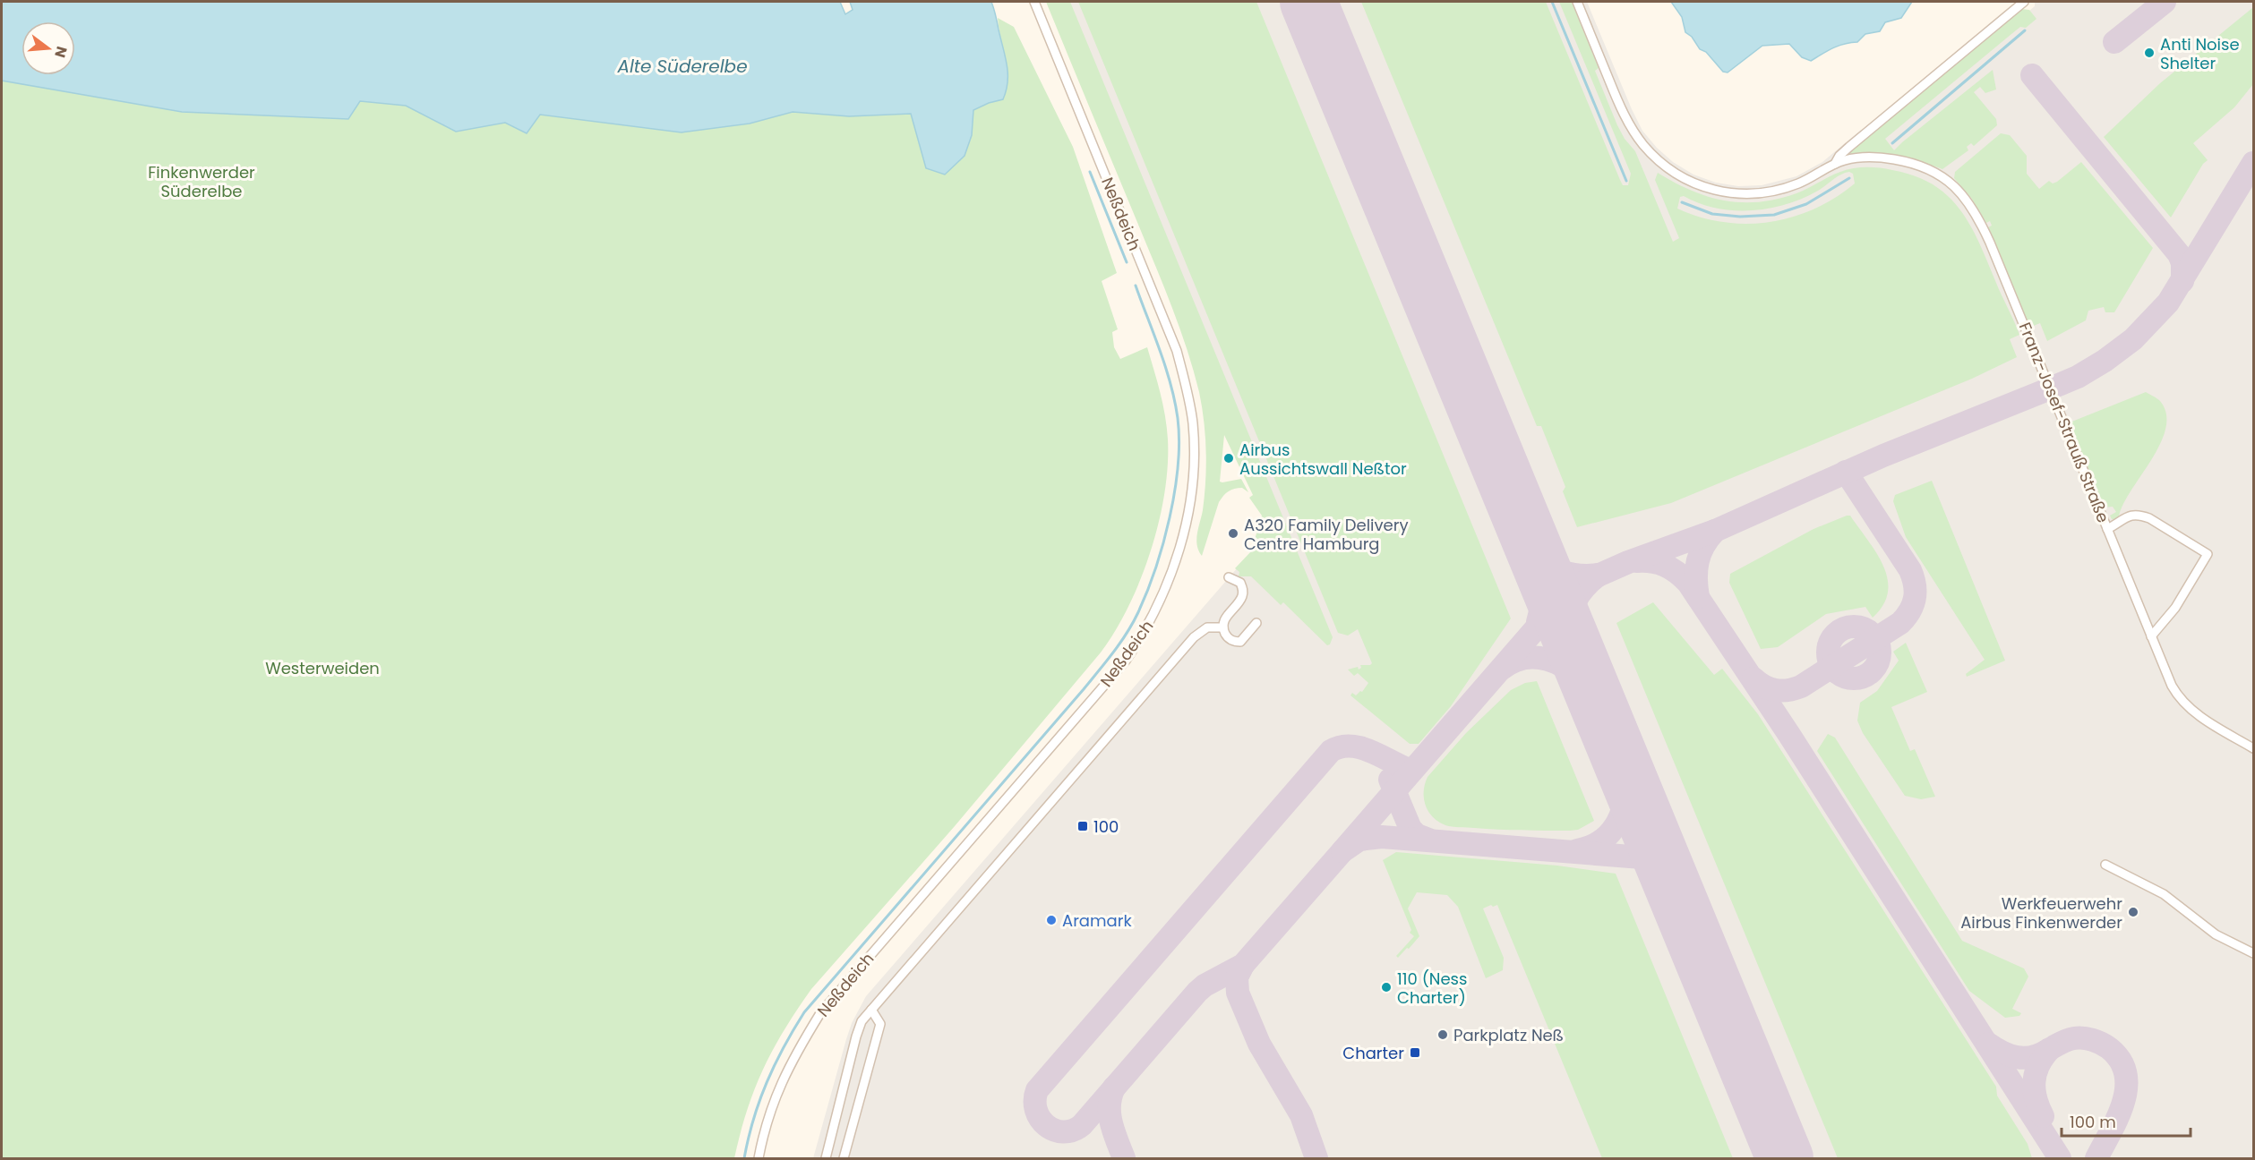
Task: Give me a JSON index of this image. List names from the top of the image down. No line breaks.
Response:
{"streets":{"street":["Neßdeich","Franz-Josef-Strauß Straße"]},"water":["Alte Süderelbe"],"parks":["Finkenwerder Süderelbe","Westerweiden"],"places":{"other":["Anti Noise Shelter","Airbus Aussichtswall Neßtor","A320 Family Delivery Centre Hamburg","Werkfeuerwehr Airbus Finkenwerder","Aramark","110 (Ness Charter)","Parkplatz Neß"],"transit":["100","Charter"]},"scale_bar":"100 m","north":"right"}
